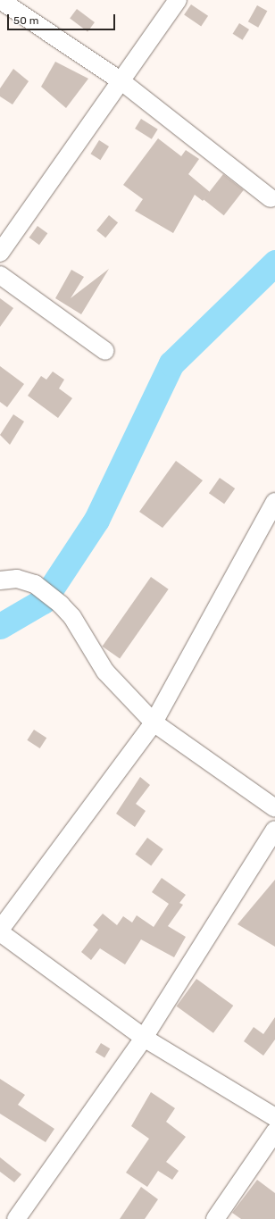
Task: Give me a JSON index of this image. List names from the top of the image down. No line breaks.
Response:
{"scale_bar":"50 m"}
